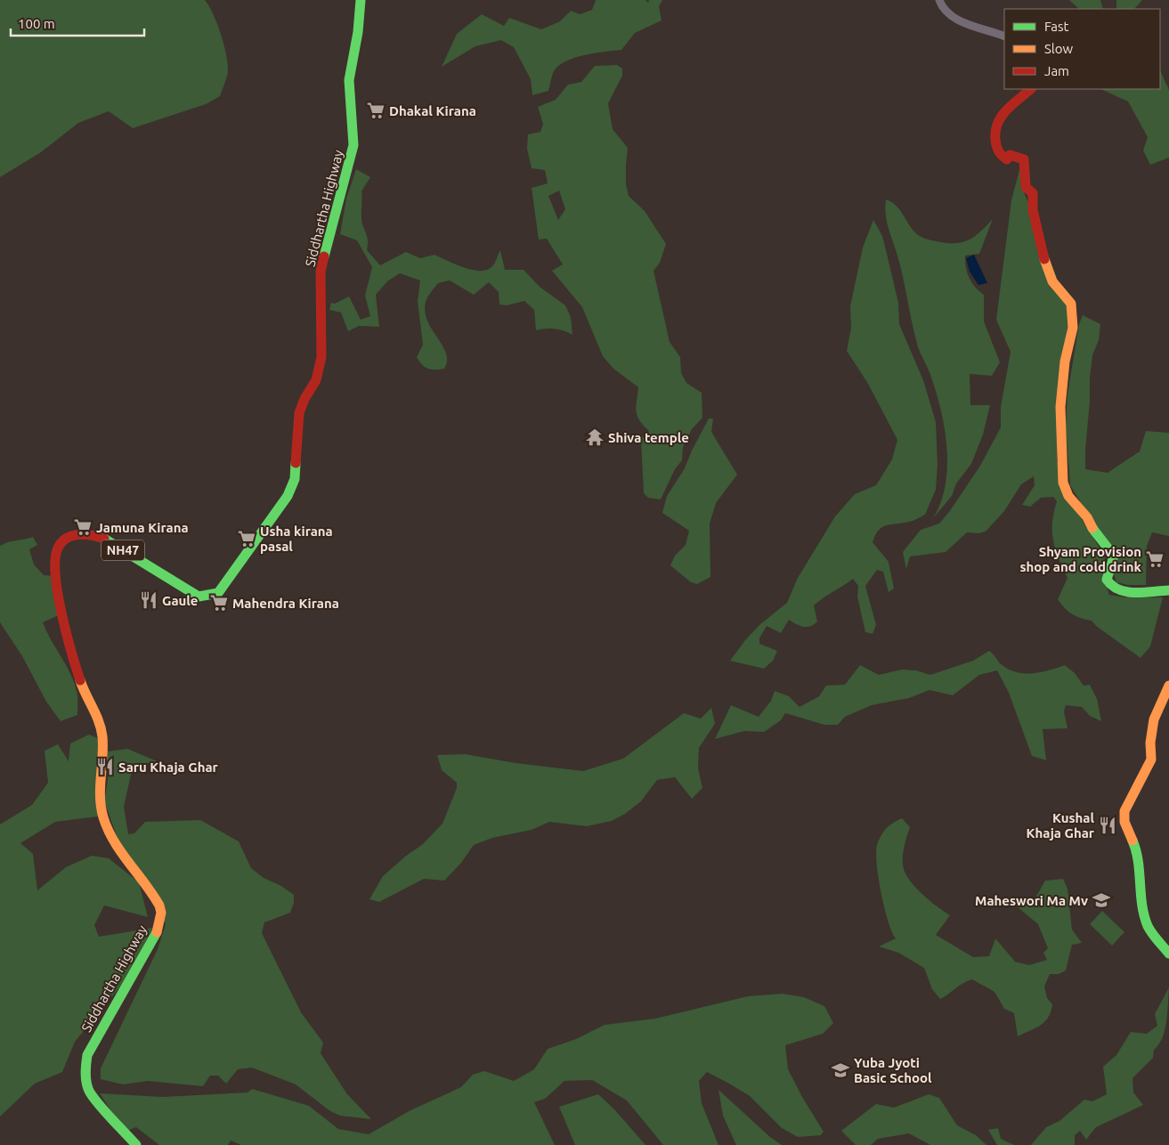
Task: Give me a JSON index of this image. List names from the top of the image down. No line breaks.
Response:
{"streets":{"main road":["Siddhartha Highway","NH47"]},"places":{"supermarket":["Dhakal Kirana","Jamuna Kirana","Usha kirana pasal","Shyam Provision shop and cold drink","Mahendra Kirana"],"temple":["Shiva temple"],"restaurant":["Gaule","Saru Khaja Ghar","Kushal Khaja Ghar"],"school or university":["Maheswori Ma Mv","Yuba Jyoti Basic School"]},"legend":["Fast","Slow","Jam"],"scale_bar":"100 m"}
